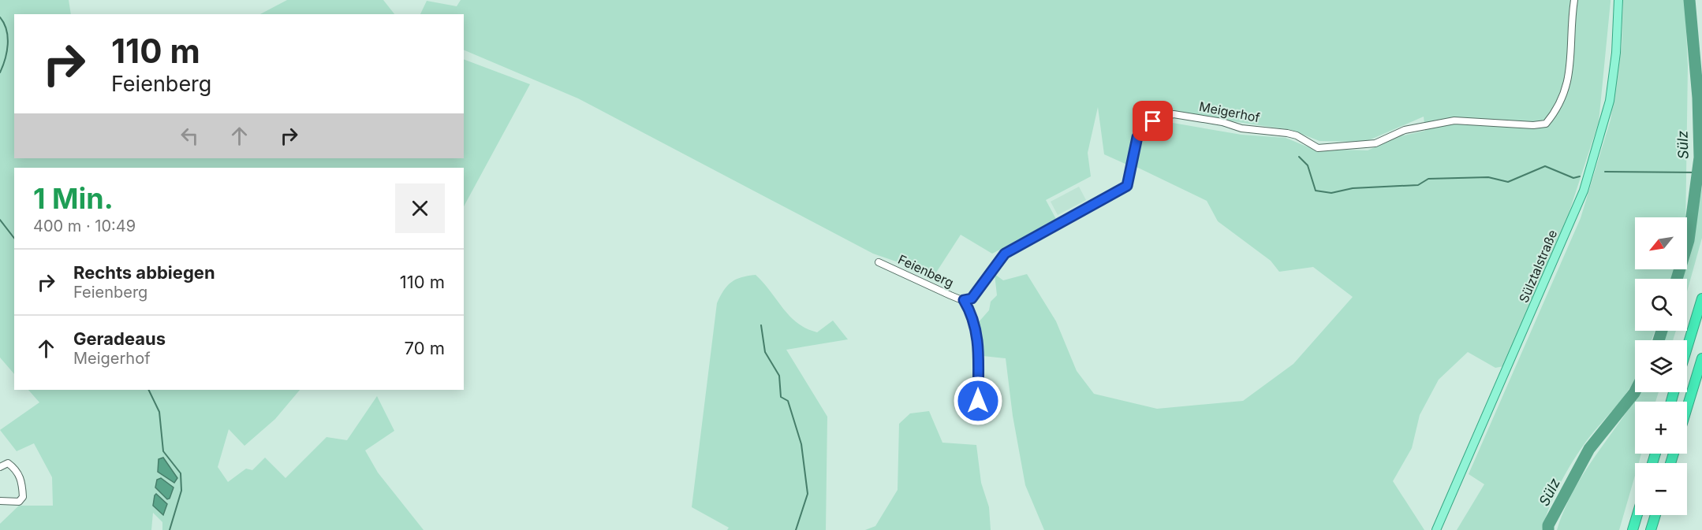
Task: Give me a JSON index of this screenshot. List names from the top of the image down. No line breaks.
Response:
{"streets":{"main road":["Sülztalstraße"],"street":["Meigerhof","Feienberg"]},"crossings":[["Meigerhof","Feienberg"]],"water":["Sülz"],"north":"bottom left","page":{"turn":["110 m","Feienberg"],"heading":["1 Min.","400 m · 10:49"],"map_buttons":["+","−"],"list":[{"name":"Rechts abbiegen","note":"Feienberg","value":"110 m"},{"name":"Geradeaus","note":"Meigerhof","value":"70 m"}]}}
